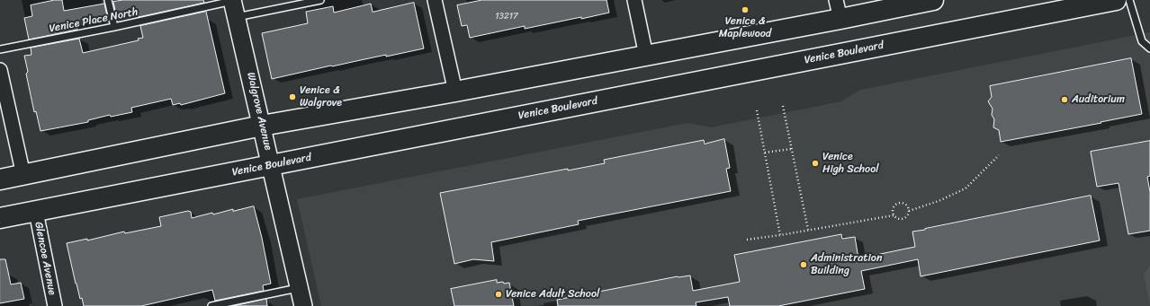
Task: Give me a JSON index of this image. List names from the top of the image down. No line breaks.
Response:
{"streets":{"main road":["Venice Boulevard"],"street":["Walgrove Avenue","Glencoe Avenue"],"lane":["Venice Place North"]},"crossings":[["Venice Place North","Walgrove Avenue"],["Venice Boulevard","Walgrove Avenue"],["Venice Boulevard","Glencoe Avenue"]],"places":["Venice & Maplewood","Venice & Walgrove","Auditorium","Venice High School","Administration Building","Venice Adult School"],"house_numbers":["13217"]}
